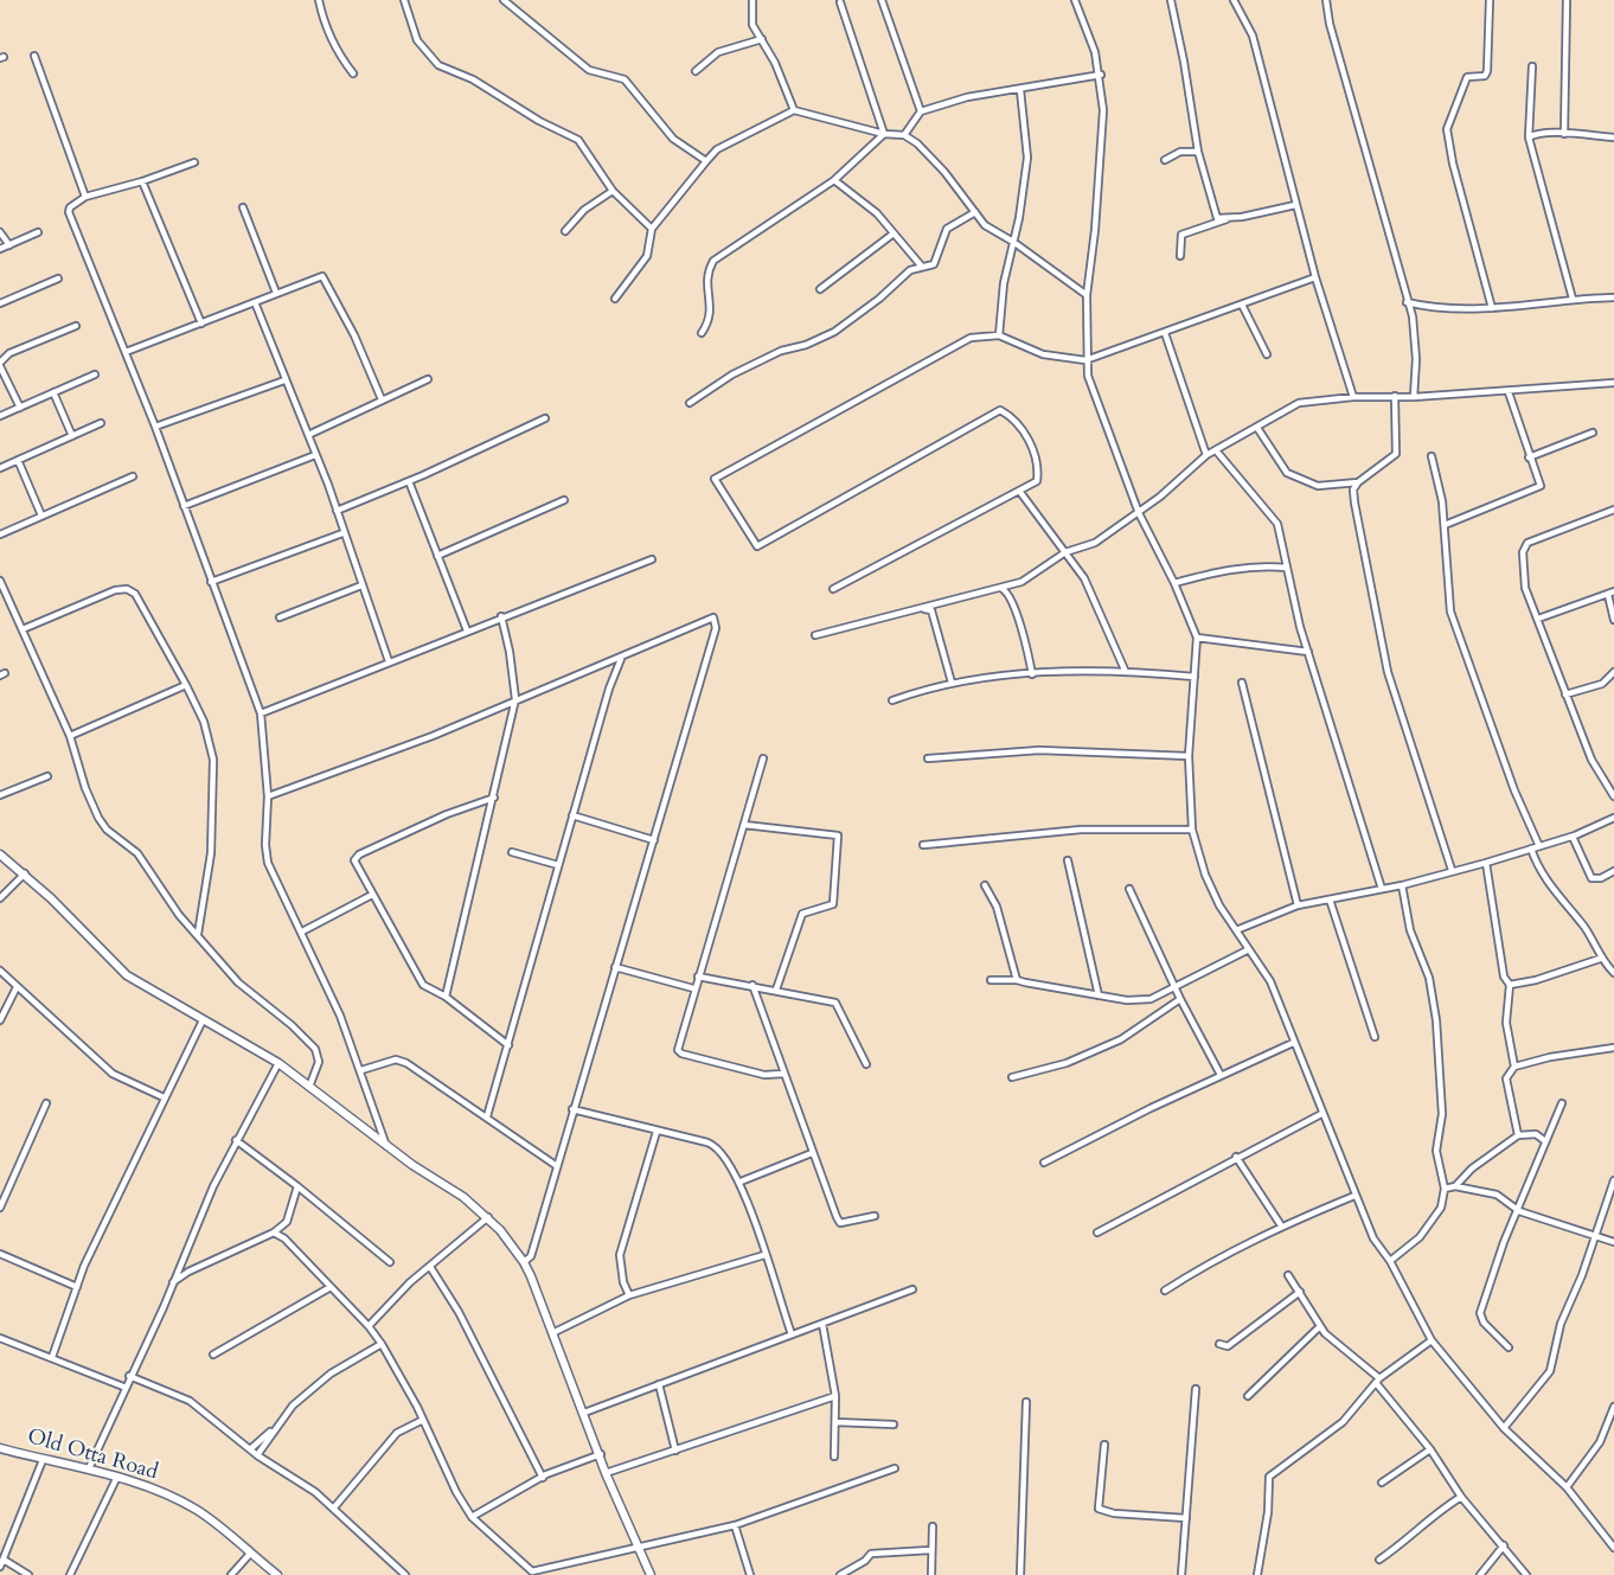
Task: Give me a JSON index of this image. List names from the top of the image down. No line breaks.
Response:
{"streets":{"street":["Old Otta Road"]}}
